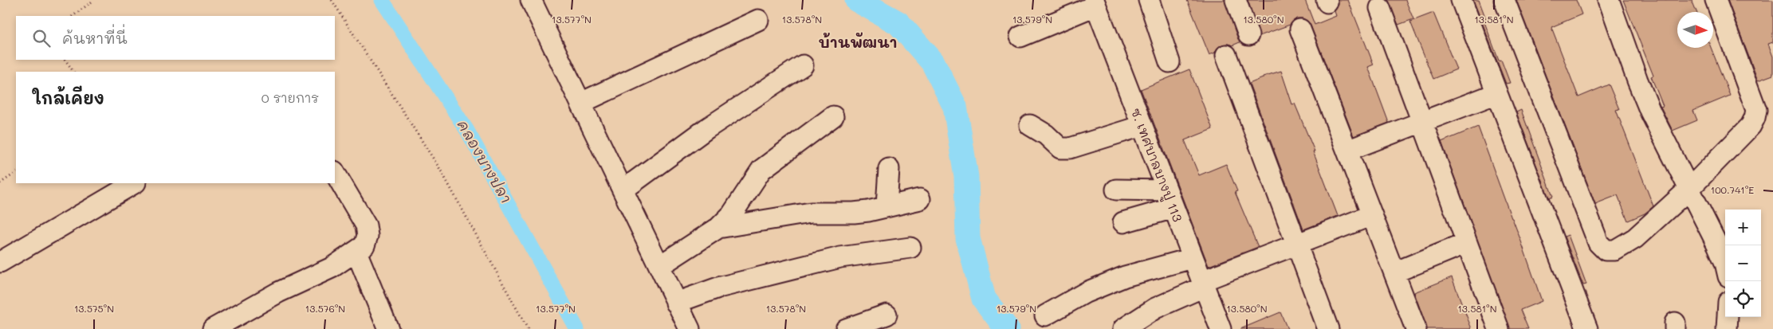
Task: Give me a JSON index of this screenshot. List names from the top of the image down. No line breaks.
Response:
{"streets":{"street":["ซ. เทศบาลบางปู 113"]},"districts":["บ้านพัฒนา"],"water":["คลองบางปลา"],"north":"right","page":{"search":"ค้นหาที่นี่","heading":["ใกล้เคียง","0 รายการ"],"map_buttons":["+","−"]},"coordinates":["13.577°N","13.578°N","13.579°N","13.580°N","13.581°N","100.741°E","13.575°N","13.576°N"]}
